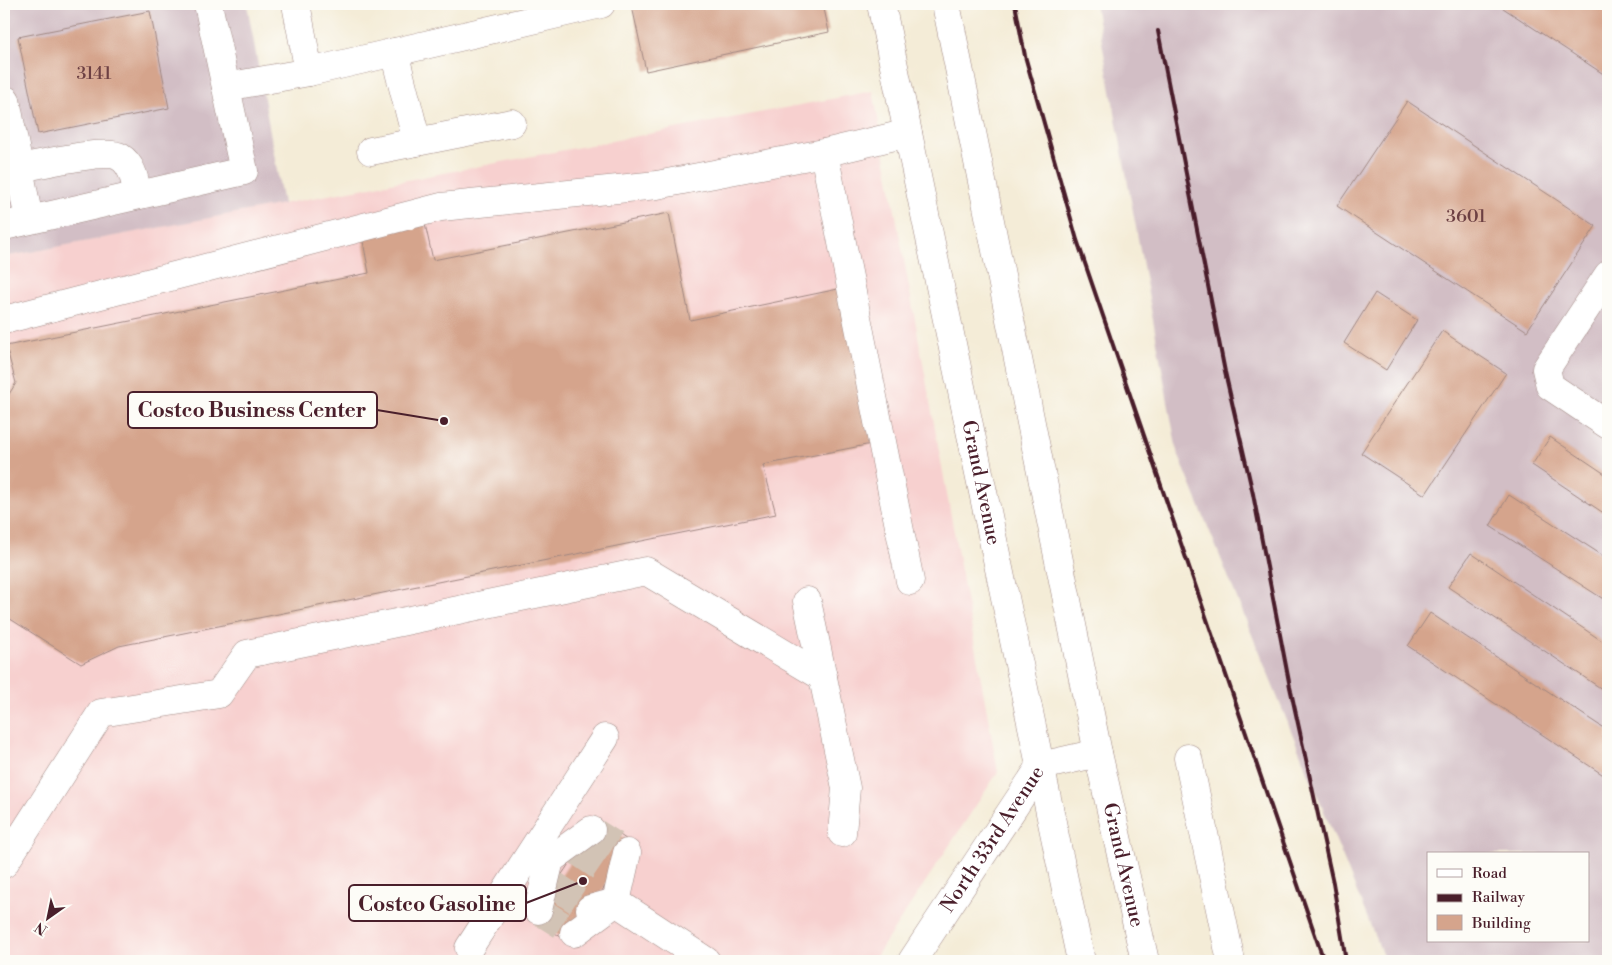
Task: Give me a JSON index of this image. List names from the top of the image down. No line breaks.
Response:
{"streets":{"main road":["Grand Avenue","North 33rd Avenue"]},"crossings":[["Grand Avenue","North 33rd Avenue"]],"places":["Costco Business Center","Costco Gasoline"],"house_numbers":["3141","3601"],"legend":["Road","Railway","Building"],"north":"bottom left"}
